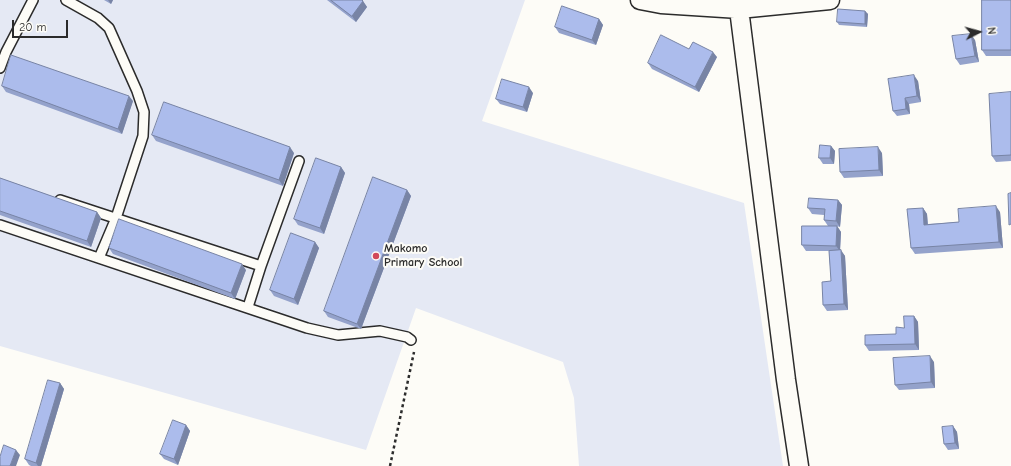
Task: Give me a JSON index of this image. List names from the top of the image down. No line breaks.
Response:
{"places":["Makomo Primary School"],"scale_bar":"20 m","north":"right"}
